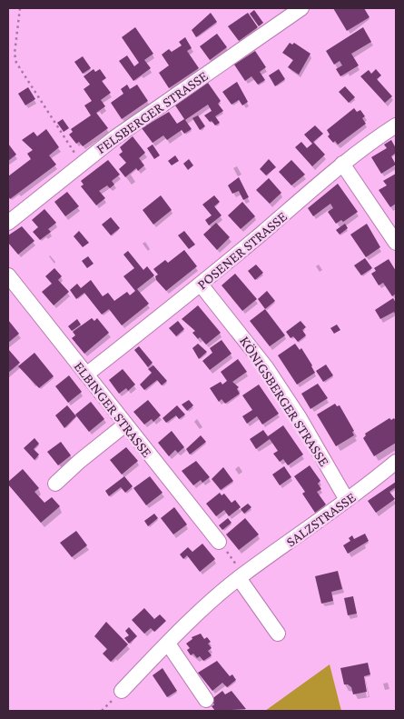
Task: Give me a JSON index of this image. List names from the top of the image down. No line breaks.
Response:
{"streets":{"street":["FELSBERGER STRASSE","POSENER STRASSE","KÖNIGSBERGER STRASSE","ELBINGER STRASSE","SALZSTRASSE"]},"crossings":[["POSENER STRASSE","KÖNIGSBERGER STRASSE"],["POSENER STRASSE","ELBINGER STRASSE"],["KÖNIGSBERGER STRASSE","SALZSTRASSE"]]}
